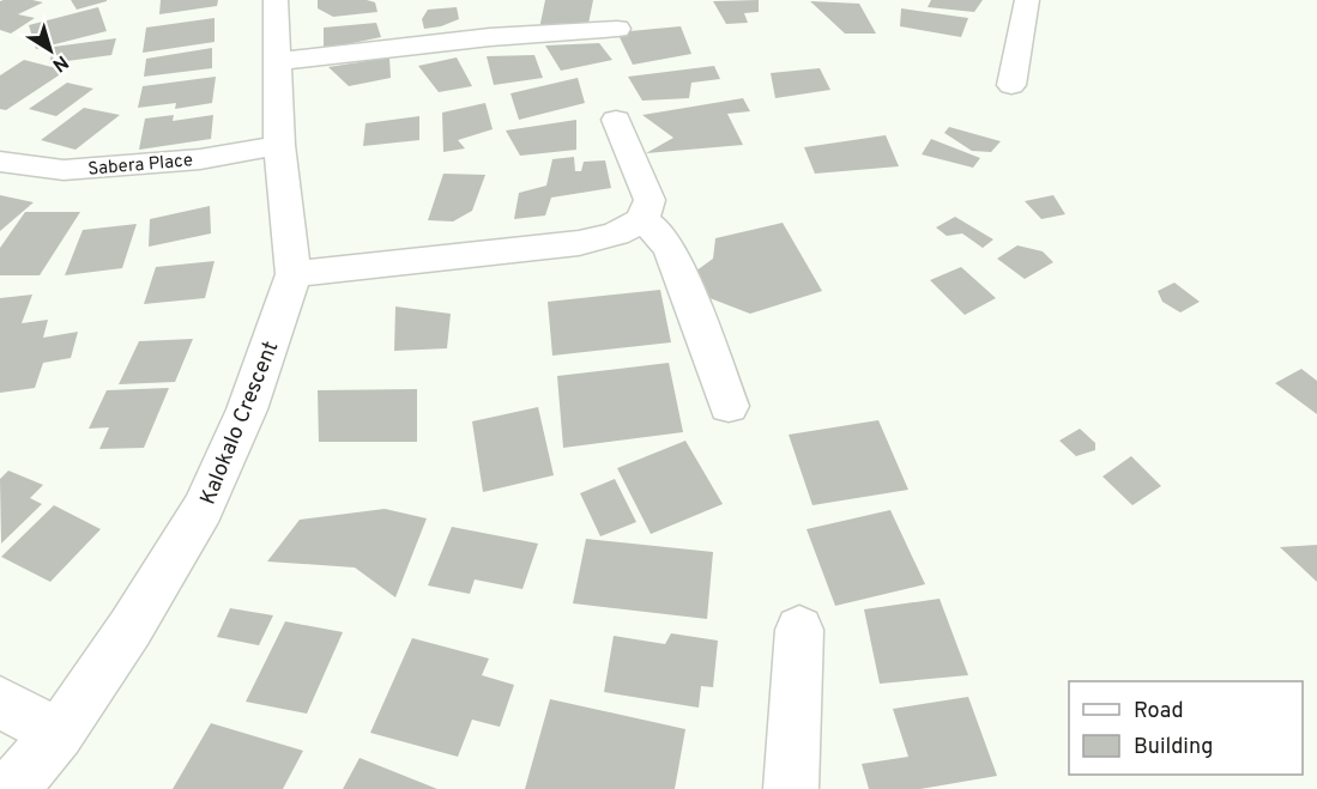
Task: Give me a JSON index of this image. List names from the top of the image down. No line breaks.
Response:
{"streets":{"street":["Sabera Place","Kalokalo Crescent"]},"crossings":[["Sabera Place","Kalokalo Crescent"]],"legend":["Road","Building"],"north":"bottom right"}
